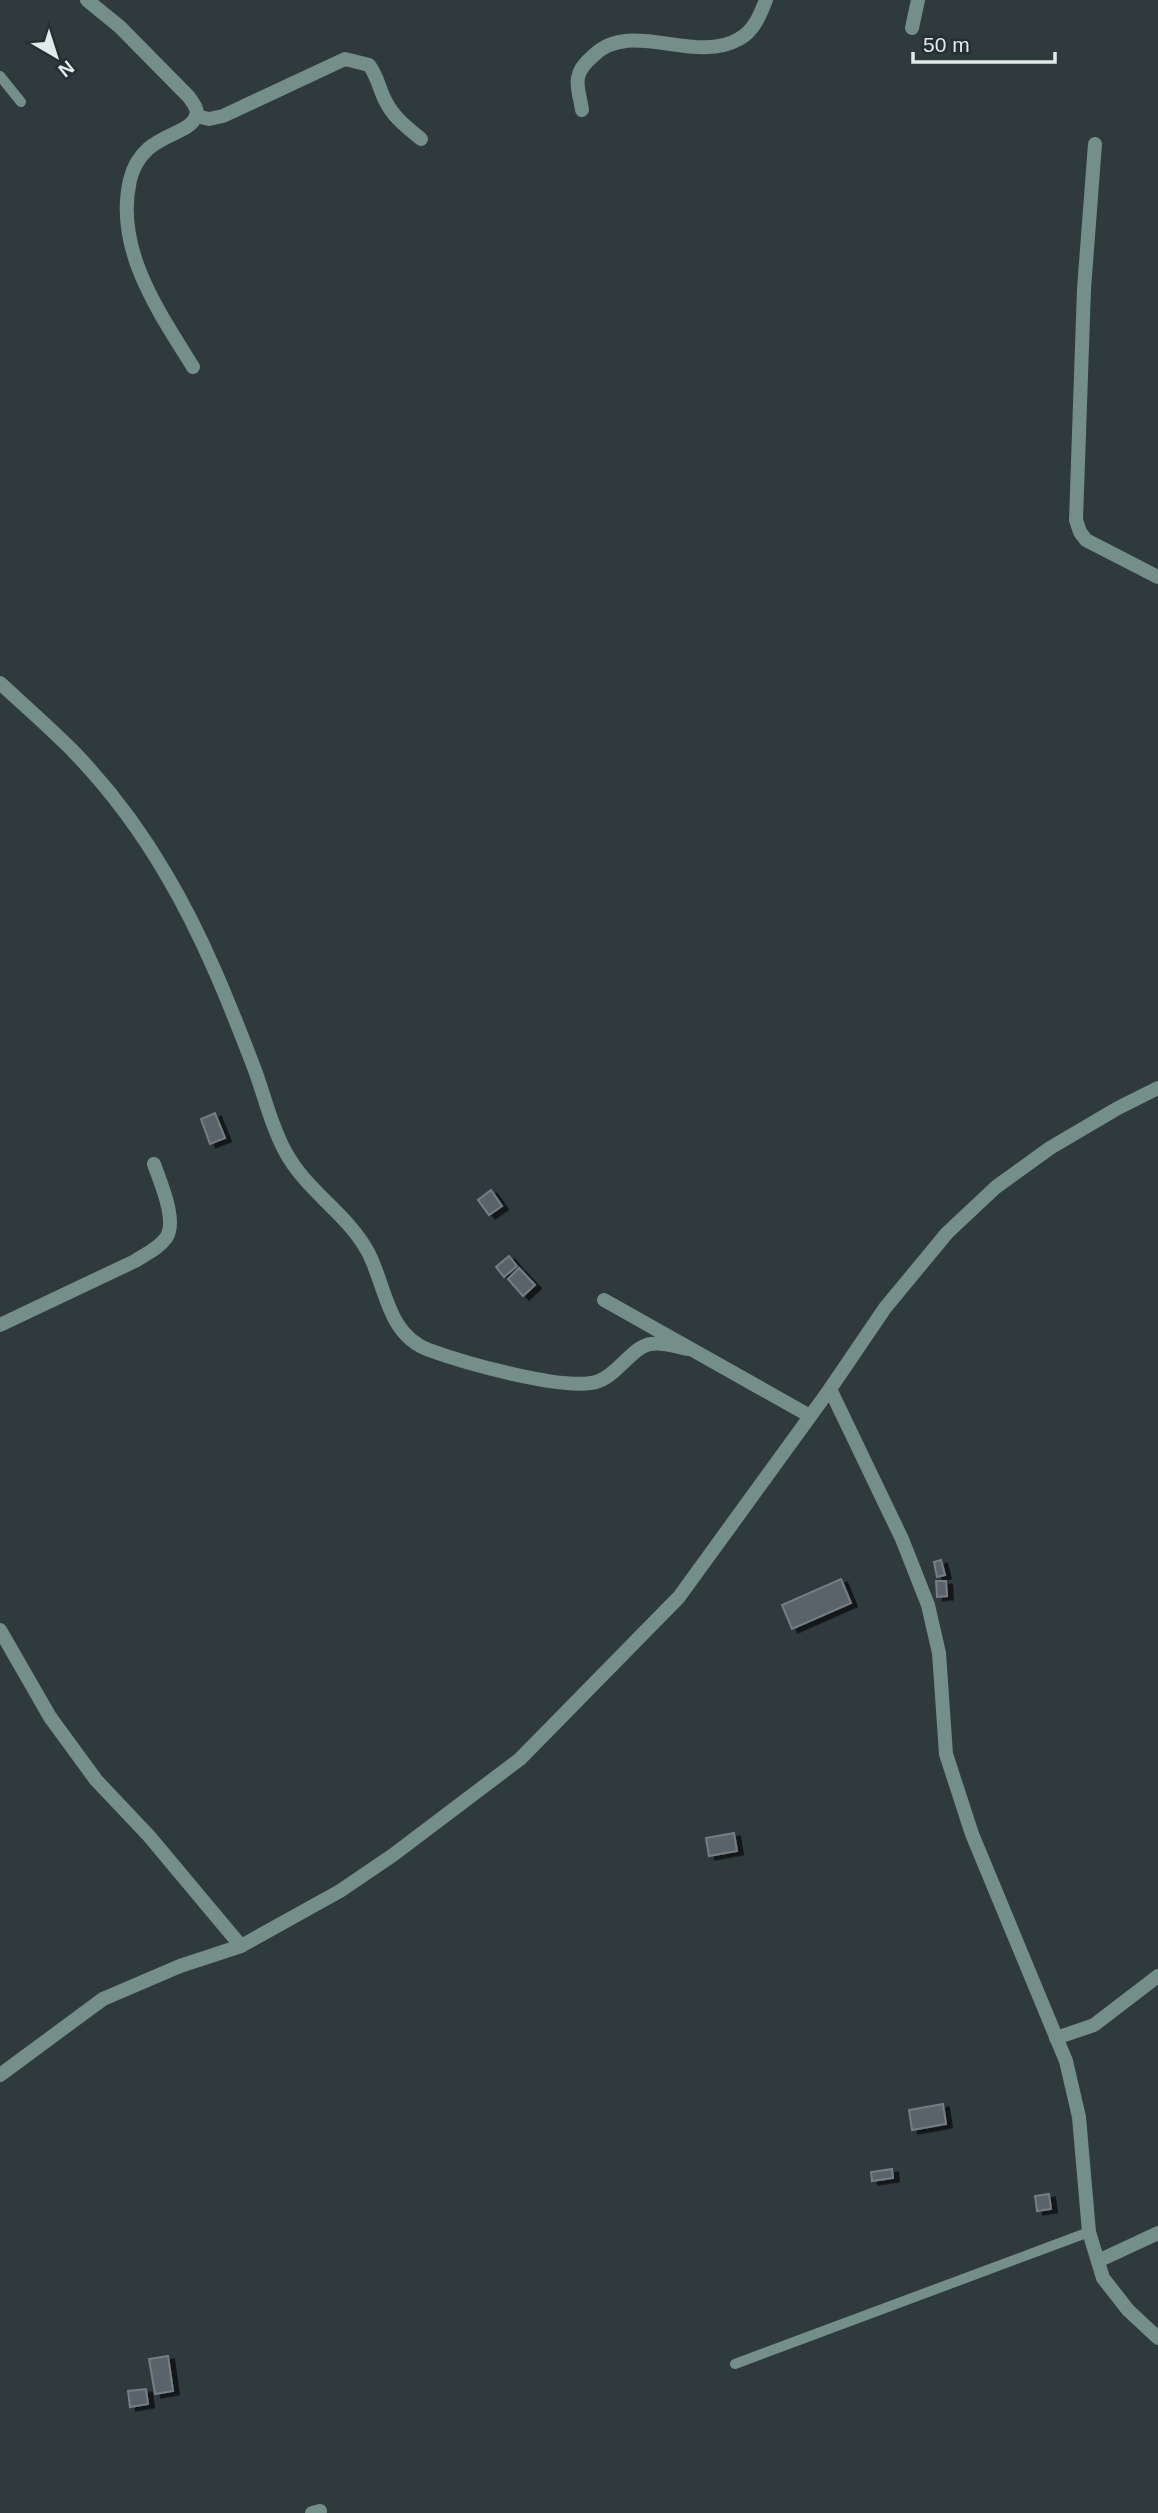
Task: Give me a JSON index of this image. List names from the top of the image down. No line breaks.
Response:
{"scale_bar":"50 m","north":"bottom right"}
